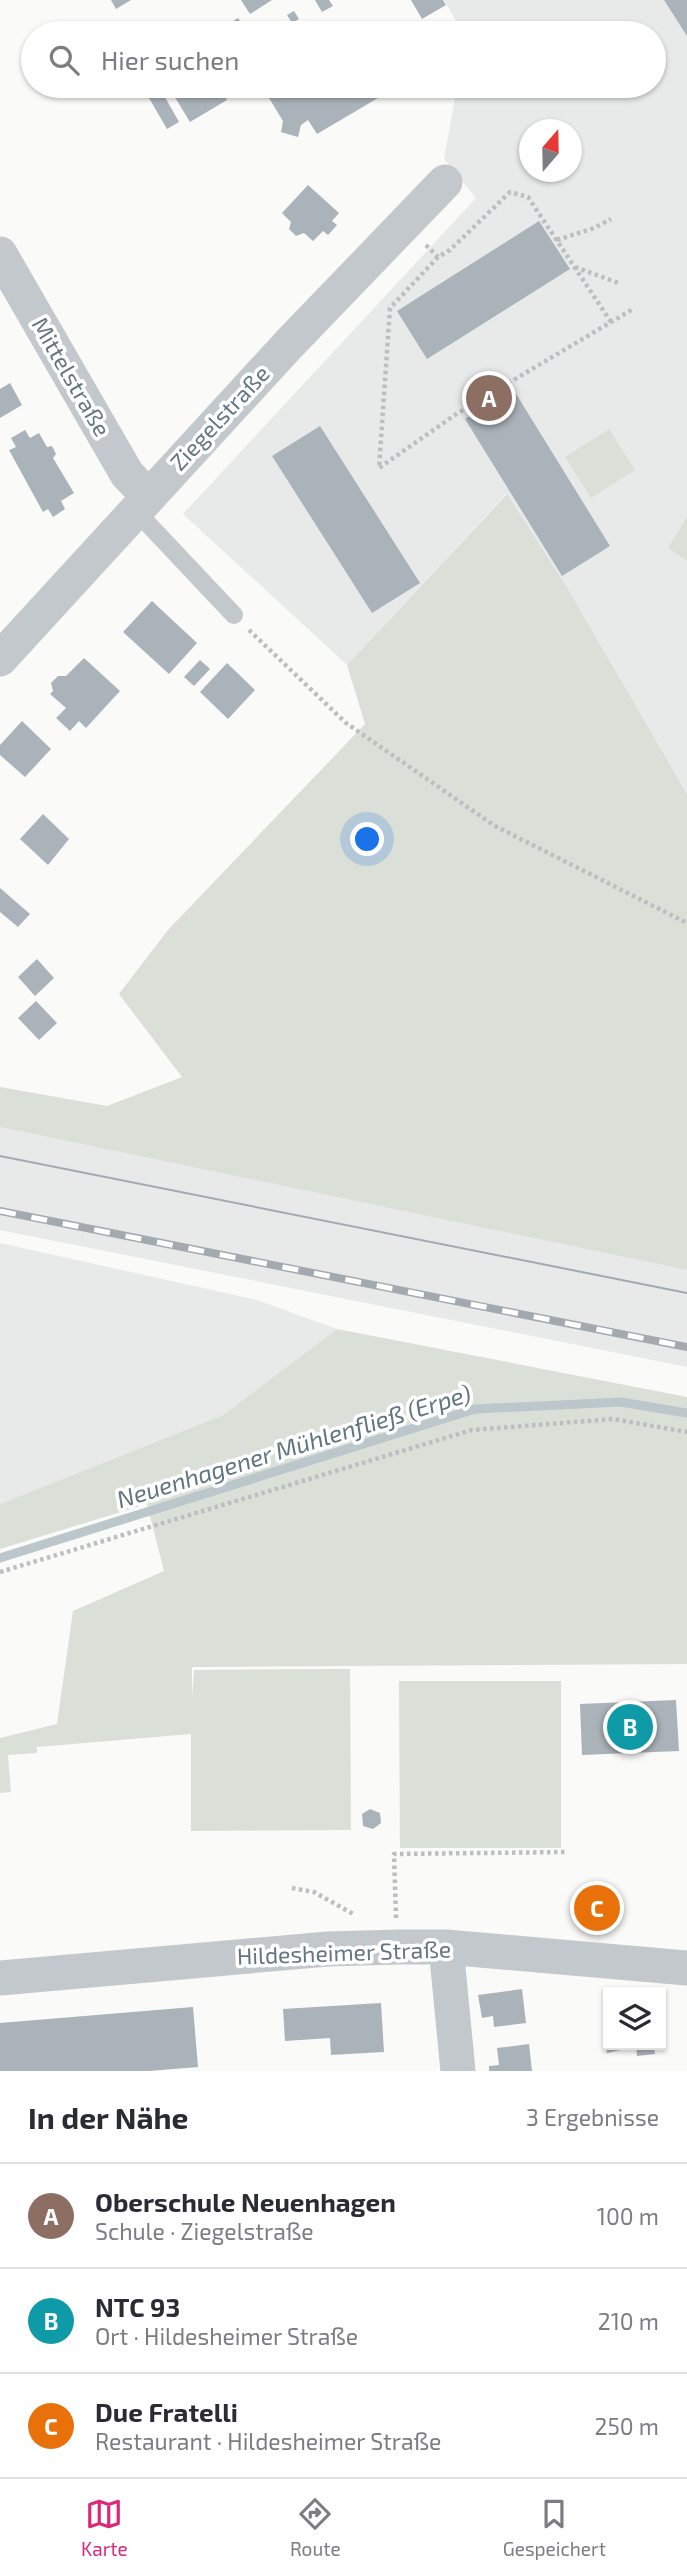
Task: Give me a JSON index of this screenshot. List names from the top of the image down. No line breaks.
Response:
{"streets":{"street":["Mittelstraße","Ziegelstraße","Hildesheimer Straße"]},"crossings":[["Mittelstraße","Ziegelstraße"]],"water":["Neuenhagener Mühlenfließ (Erpe)"],"north":"top","page":{"search":"Hier suchen","pins":["A","B","C"],"heading":["In der Nähe","3 Ergebnisse"],"list":[{"mark":"A","name":"Oberschule Neuenhagen","note":"Schule · Ziegelstraße","value":"100 m"},{"mark":"B","name":"NTC 93","note":"Ort · Hildesheimer Straße","value":"210 m"},{"mark":"C","name":"Due Fratelli","note":"Restaurant · Hildesheimer Straße","value":"250 m"}],"nav":["Karte","Route","Gespeichert"]}}
